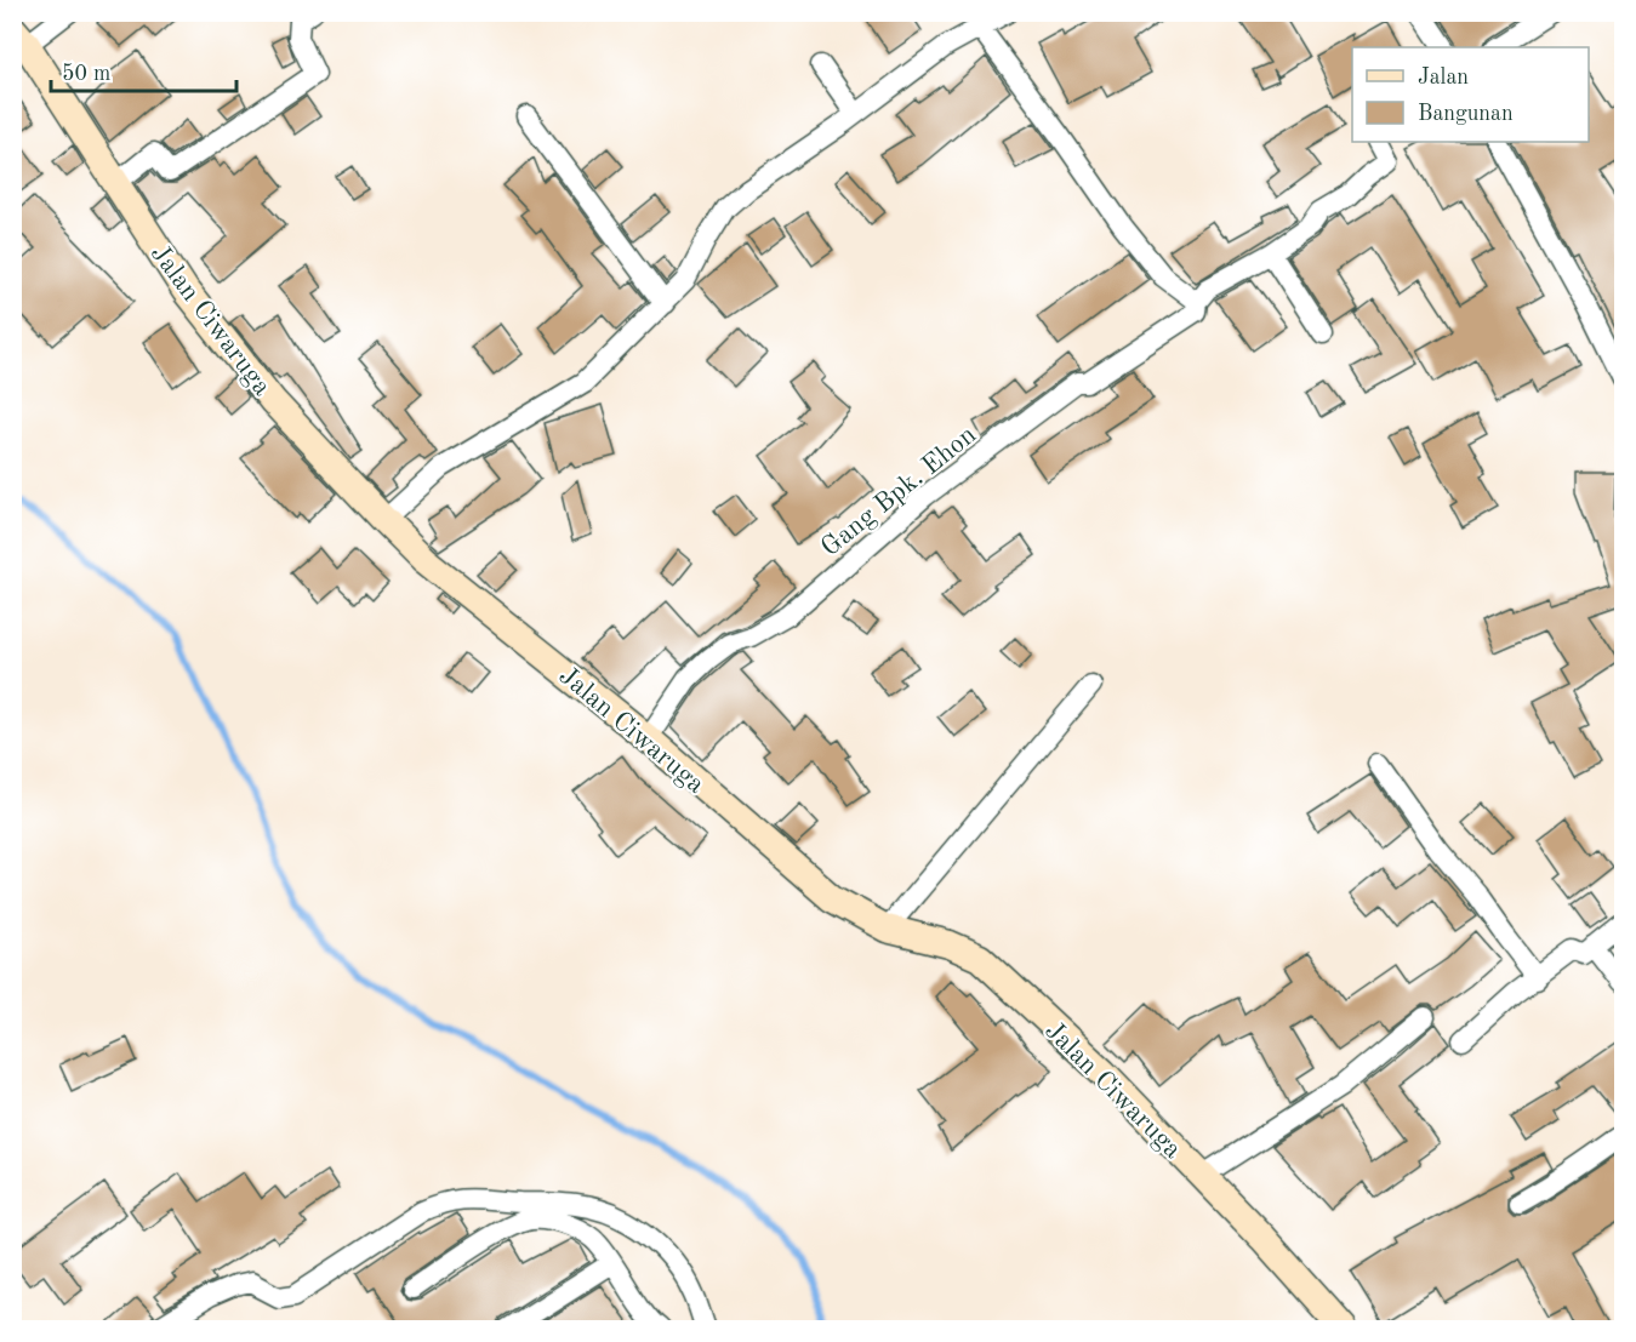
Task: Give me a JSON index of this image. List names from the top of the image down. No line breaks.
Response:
{"streets":{"street":["Jalan Ciwaruga","Gang Bpk. Ehon"]},"crossings":[["Jalan Ciwaruga","Gang Bpk. Ehon"]],"legend":["Jalan","Bangunan"],"scale_bar":"50 m"}
